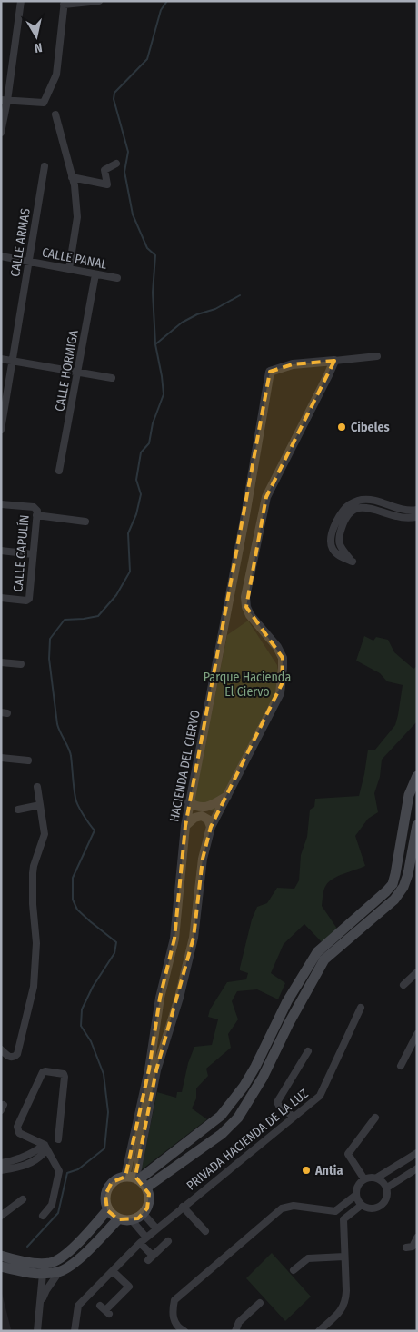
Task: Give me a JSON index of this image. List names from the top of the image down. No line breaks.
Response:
{"streets":{"street":["CALLE ARMAS","CALLE PANAL","CALLE HORMIGA","CALLE CAPULÍN","HACIENDA DEL CIERVO","PRIVADA HACIENDA DE LA LUZ"]},"crossings":[["CALLE ARMAS","CALLE PANAL"],["CALLE PANAL","CALLE HORMIGA"]],"parks":["Parque Hacienda El Ciervo"],"places":["Cibeles","Antia"],"north":"bottom"}
